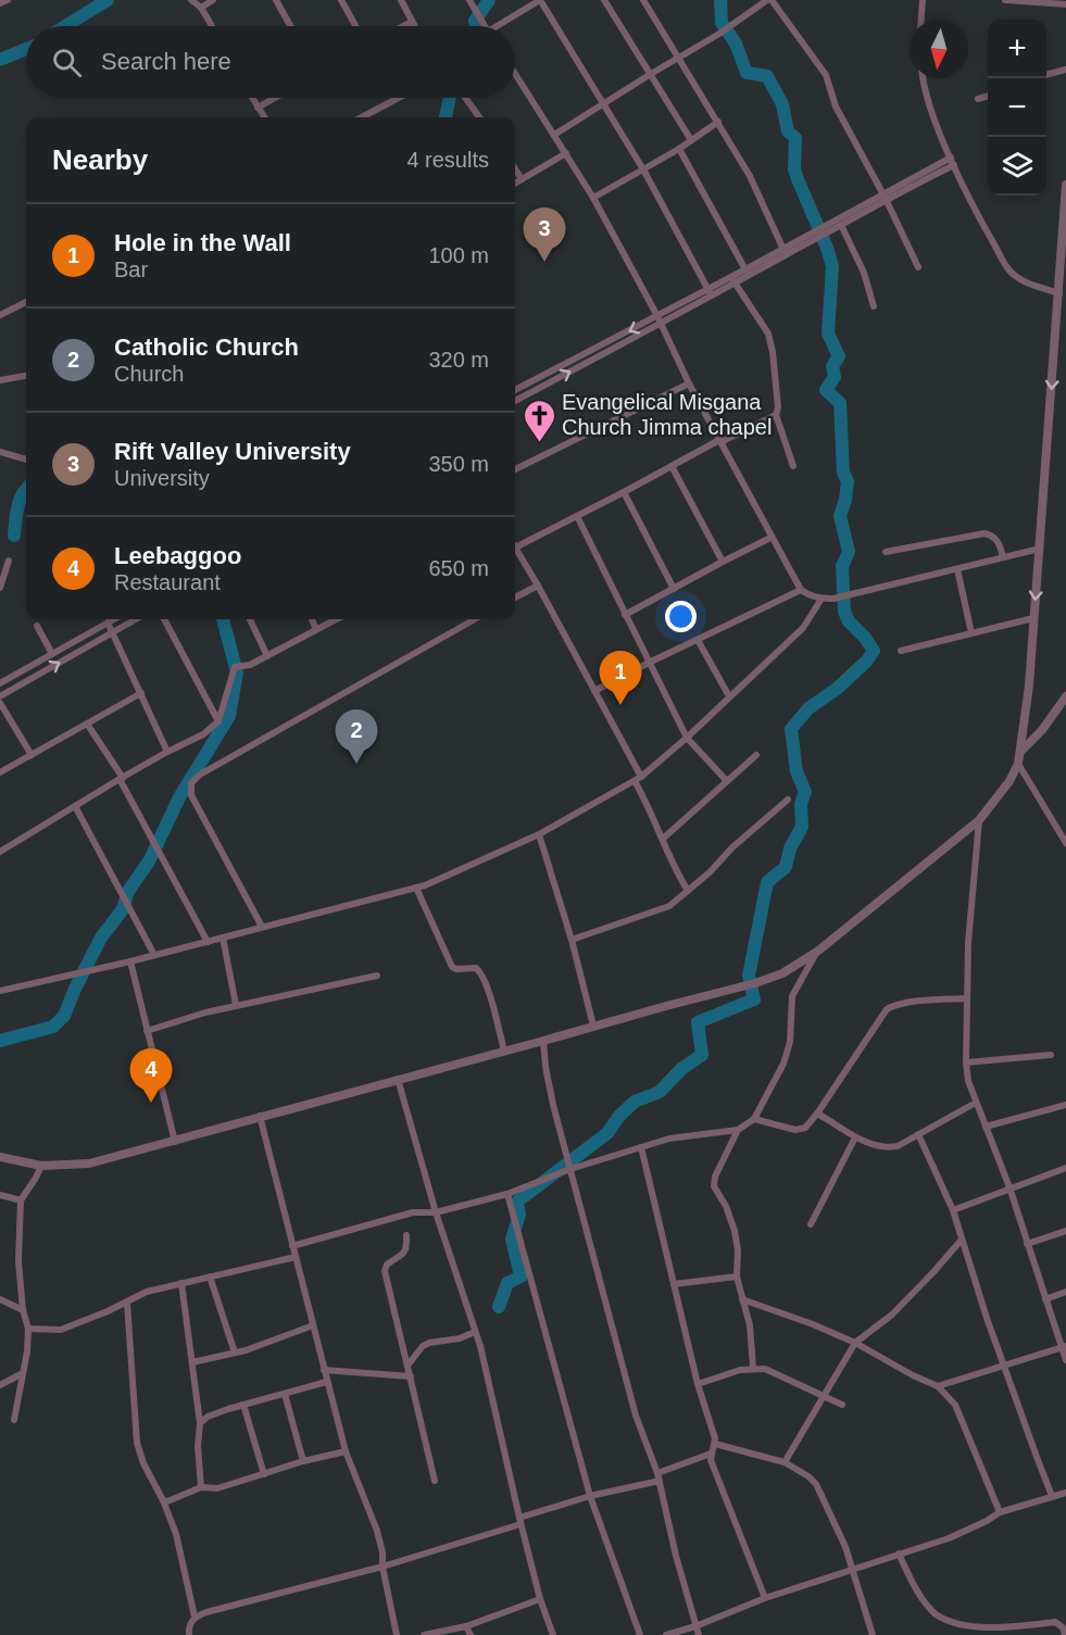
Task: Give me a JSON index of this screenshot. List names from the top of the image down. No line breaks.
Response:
{"places":{"church":["Evangelical Misgana Church Jimma chapel"]},"north":"bottom","page":{"map_buttons":["+","−"],"search":"Search here","heading":["Nearby","4 results"],"list":[{"mark":"1","name":"Hole in the Wall","note":"Bar","value":"100 m"},{"mark":"2","name":"Catholic Church","note":"Church","value":"320 m"},{"mark":"3","name":"Rift Valley University","note":"University","value":"350 m"},{"mark":"4","name":"Leebaggoo","note":"Restaurant","value":"650 m"}],"pins":["3","1","2","4"]}}
